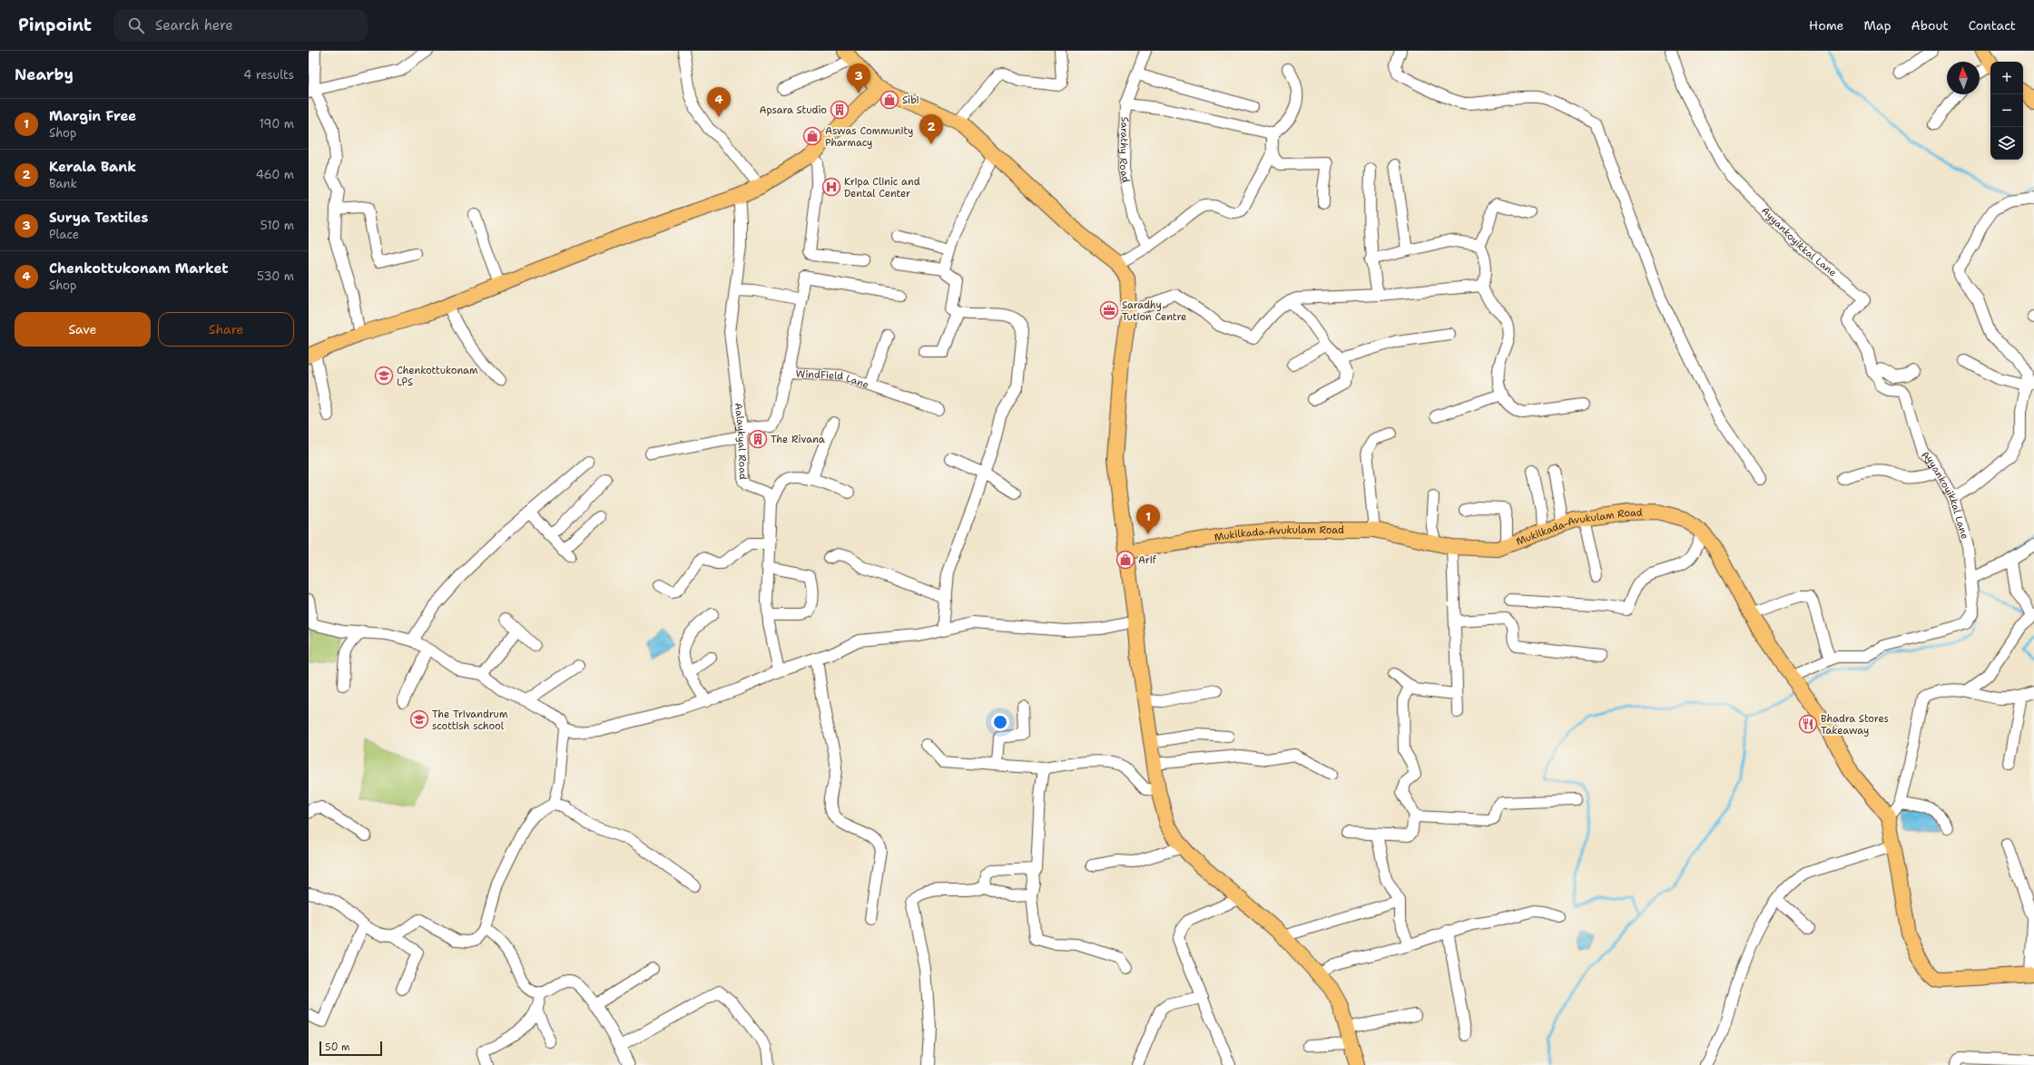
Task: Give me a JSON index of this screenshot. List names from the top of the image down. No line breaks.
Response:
{"streets":{"main road":["Mukilkada-Avukulam Road"],"street":["Sarathy Road","Ayyankoyikkal Lane","WindField Lane","Aalaykyal Road"]},"crossings":[["Ayyankoyikkal Lane","Mukilkada-Avukulam Road"],["WindField Lane","Aalaykyal Road"]],"places":{"shop":["Sibi","Aswas Community Pharmacy","Arif"],"building":["Apsara Studio","The Rivana"],"hospital":["Kripa Clinic and Dental Center"],"office":["Saradhy Tution Centre"],"school or university":["Chenkottukonam LPS","The Trivandrum scottish school"],"restaurant":["Bhadra Stores Takeaway"]},"scale_bar":"50 m","north":"top","page":{"header":"Pinpoint","search":"Search here","nav":["Home","Map","About","Contact"],"heading":["Nearby","4 results"],"map_buttons":["+","−"],"pins":["3","4","2","1"],"list":[{"mark":"1","name":"Margin Free","note":"Shop","value":"190 m"},{"mark":"2","name":"Kerala Bank","note":"Bank","value":"460 m"},{"mark":"3","name":"Surya Textiles","note":"Place","value":"510 m"},{"mark":"4","name":"Chenkottukonam Market","note":"Shop","value":"530 m"}],"buttons":["Save","Share"],"scale":"50 m"}}
